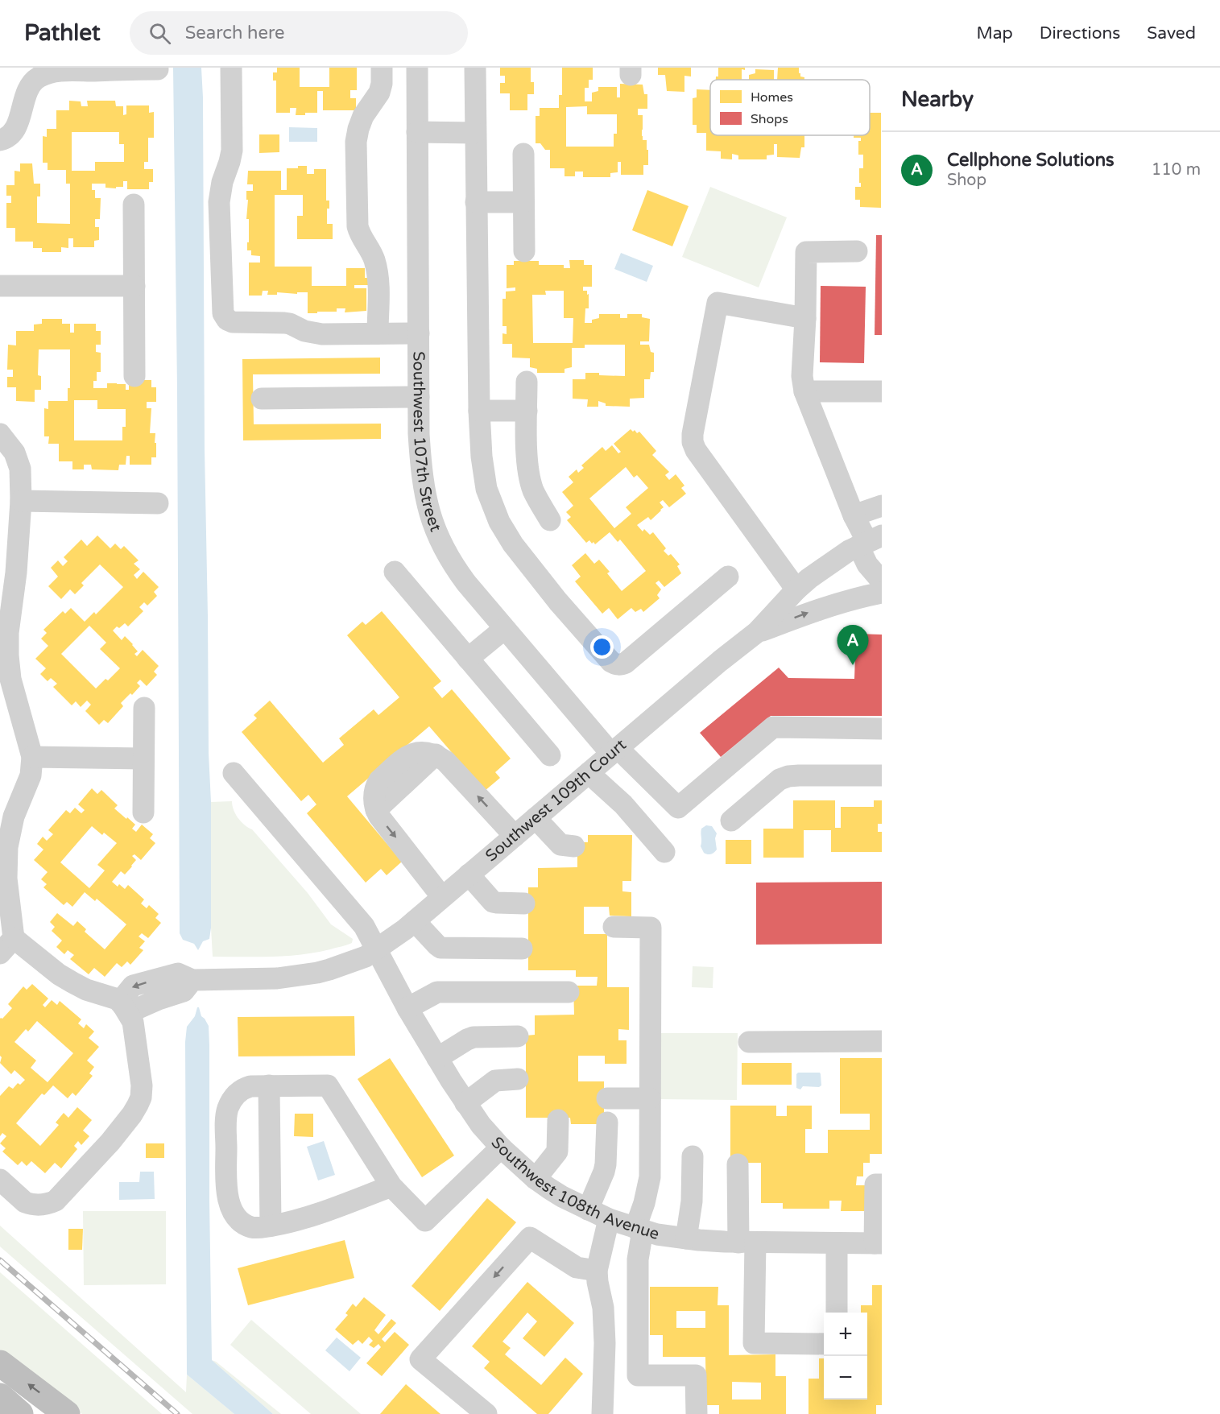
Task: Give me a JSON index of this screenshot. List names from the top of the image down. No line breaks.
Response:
{"streets":{"street":["Southwest 107th Street","Southwest 109th Court","Southwest 108th Avenue"]},"crossings":[["Southwest 107th Street","Southwest 109th Court"],["Southwest 109th Court","Southwest 108th Avenue"]],"legend":["Homes","Shops"],"page":{"header":"Pathlet","search":"Search here","nav":["Map","Directions","Saved"],"heading":"Nearby","list":[{"mark":"A","name":"Cellphone Solutions","note":"Shop","value":"110 m"}],"pins":"A","map_buttons":["+","−"]}}
